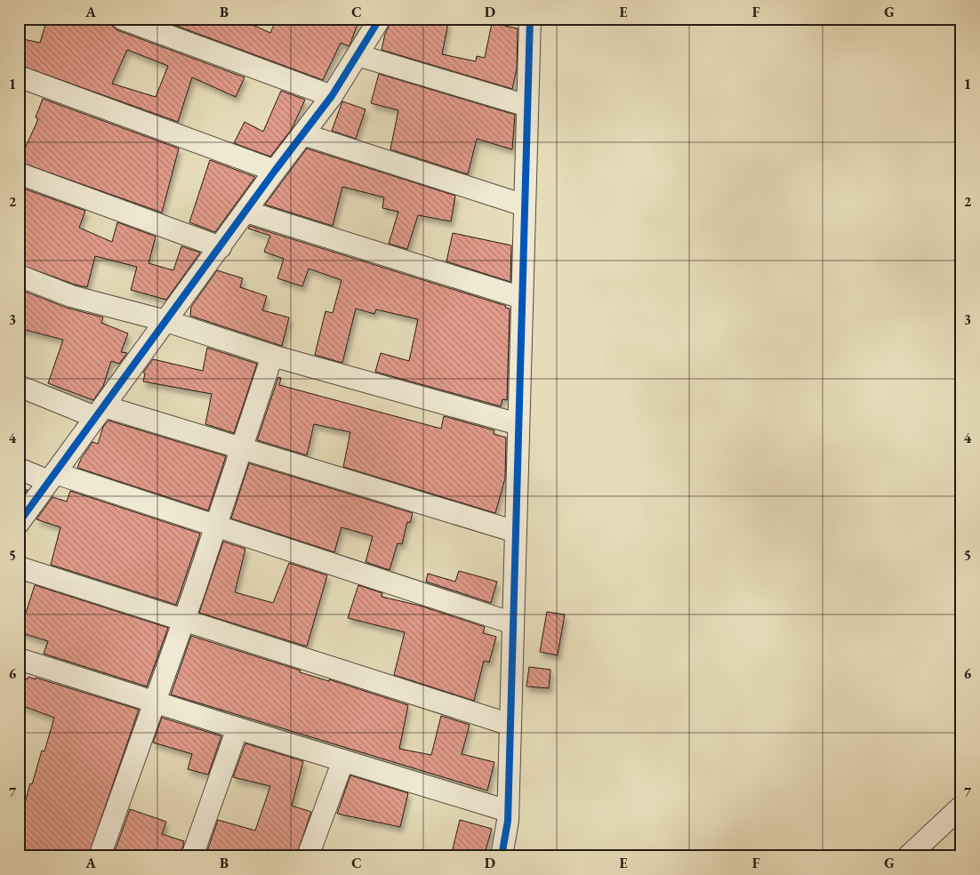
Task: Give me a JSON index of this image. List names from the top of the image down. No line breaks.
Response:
{"grid":{"columns":["A","B","C","D","E","F","G"],"rows":["1","2","3","4","5","6","7"]}}
